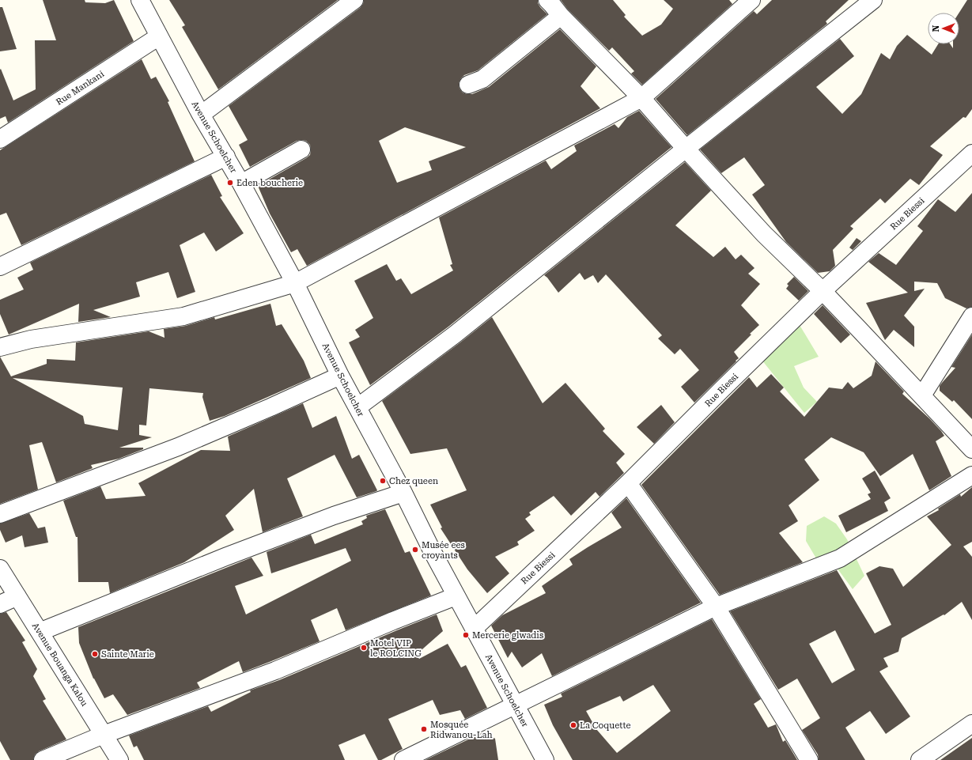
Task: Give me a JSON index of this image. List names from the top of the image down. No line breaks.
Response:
{"streets":{"street":["Rue Mankani","Avenue Schoelcher","Rue Biessi","Avenue Bouanga Kalou"]},"crossings":[["Rue Mankani","Avenue Schoelcher"],["Avenue Schoelcher","Rue Biessi"]],"places":["Eden boucherie","Chez queen","Musée ees croyants","Mercerie glwadis","Motel VIP le ROLCING","Sainte Marie","La Coquette","Mosquée Ridwanou-Lah"],"north":"left"}
